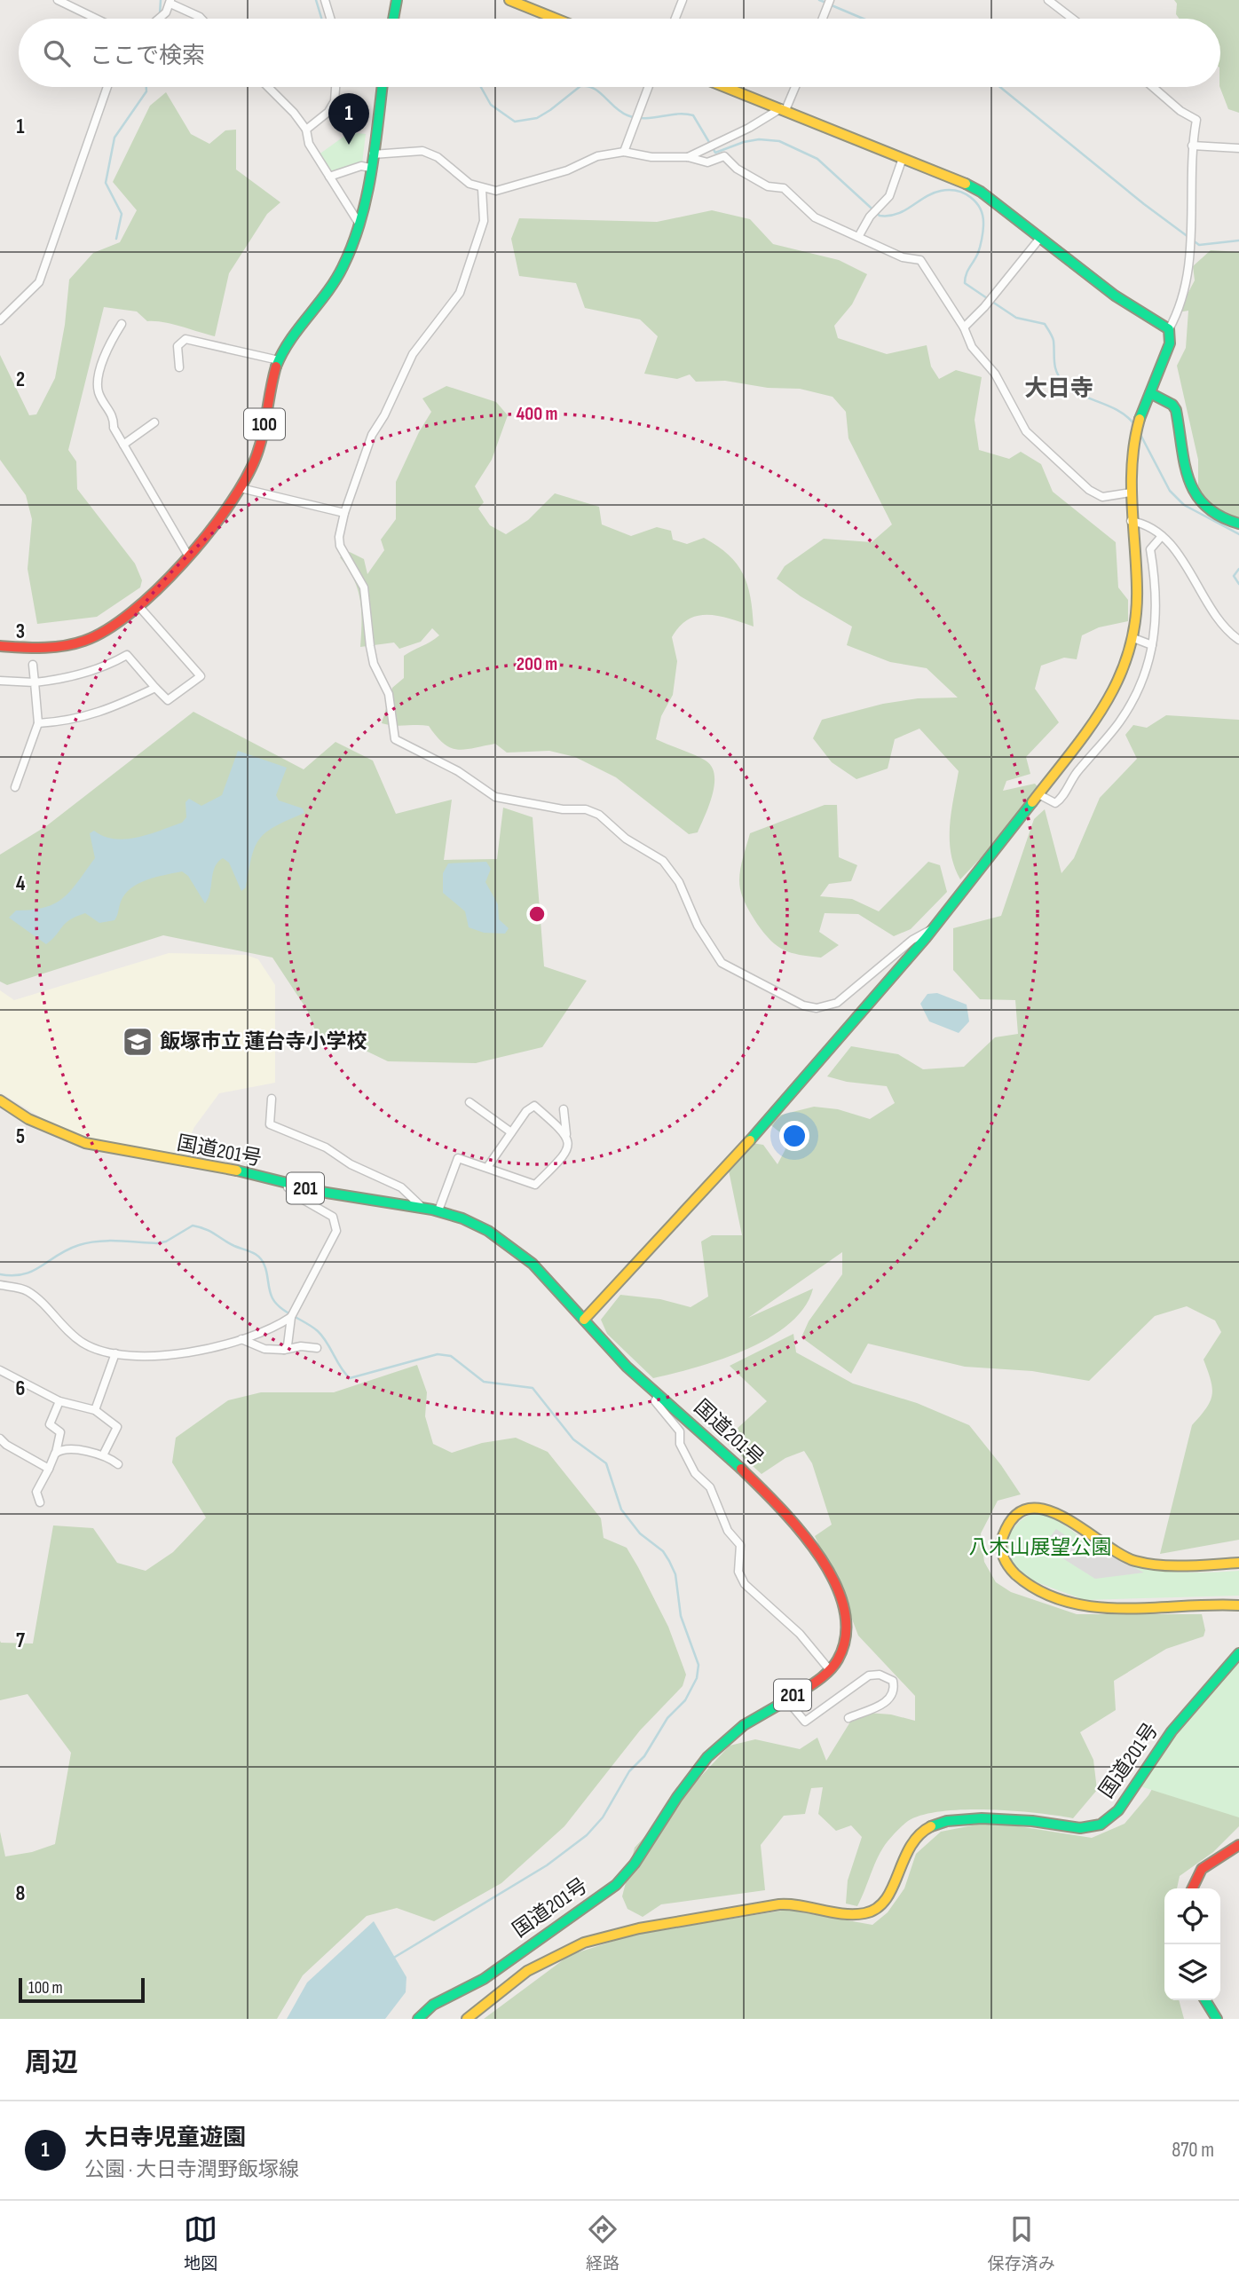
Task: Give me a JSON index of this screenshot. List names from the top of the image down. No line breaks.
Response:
{"streets":{"main road":["100","国道201号","201"]},"districts":["大日寺"],"parks":["八木山展望公園"],"places":{"school or university":["飯塚市立 蓮台寺小学校"]},"scale_bar":"100 m","page":{"search":"ここで検索","pins":"1","scale":"100 m","heading":"周辺","list":[{"mark":"1","name":"大日寺児童遊園","note":"公園 · 大日寺潤野飯塚線","value":"870 m"}],"nav":["地図","経路","保存済み"]},"grid":{"rows":["1","2","3","4","5","6","7","8"]},"rings":["400 m","200 m"]}
